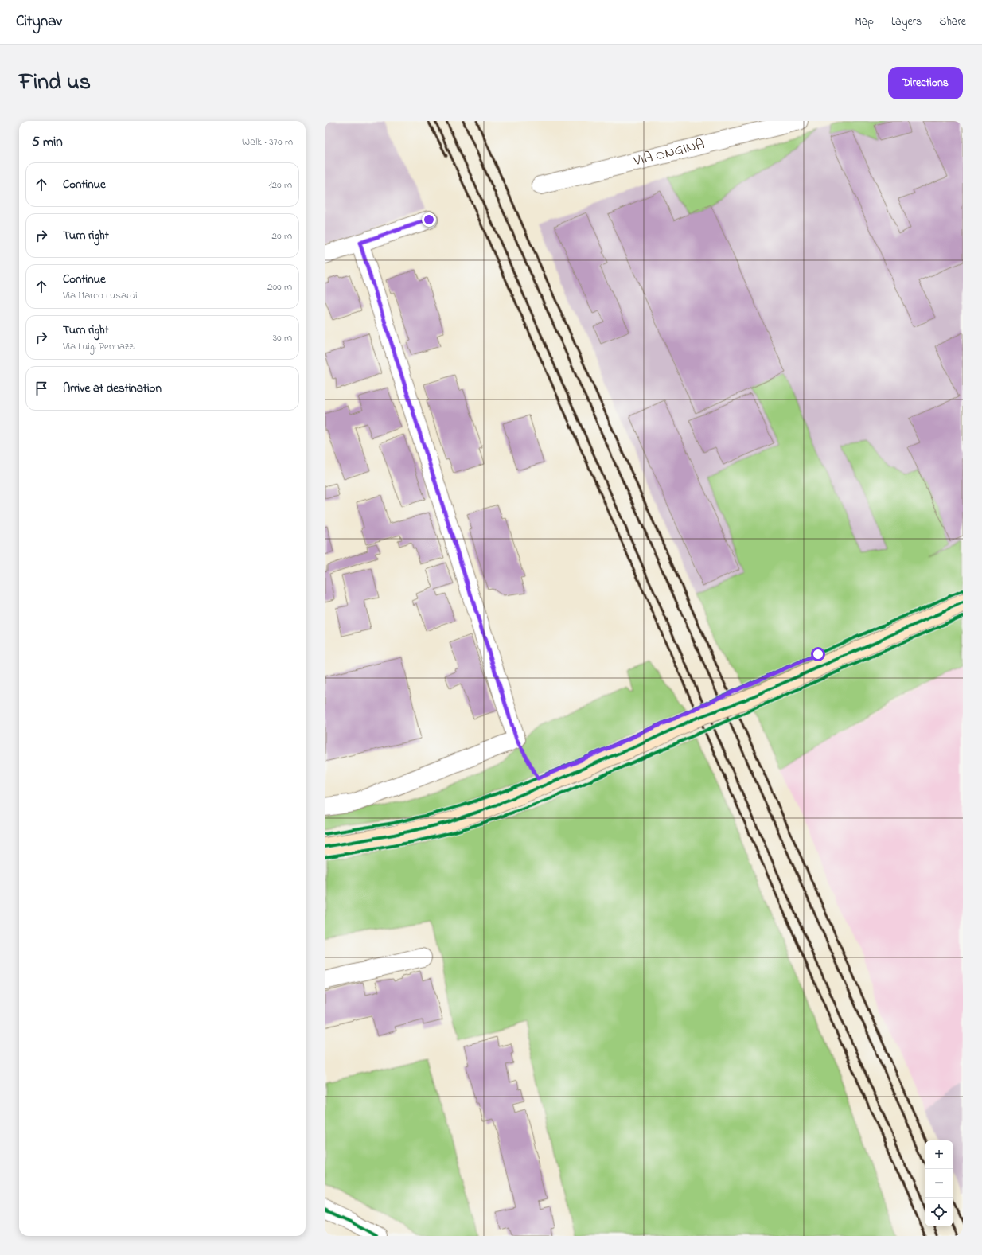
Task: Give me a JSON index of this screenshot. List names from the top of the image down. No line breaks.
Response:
{"streets":{"street":["VIA ONGINA"]},"page":{"header":"Citynav","nav":["Map","Layers","Share"],"title":"Find us","buttons":"Directions","heading":["5 min","Walk · 370 m"],"list":[["Continue","120 m"],["Turn right","20 m"],["Continue","Via Marco Lusardi","200 m"],["Turn right","Via Luigi Pennazzi","30 m"],"Arrive at destination"],"map_buttons":["+","−"]}}
